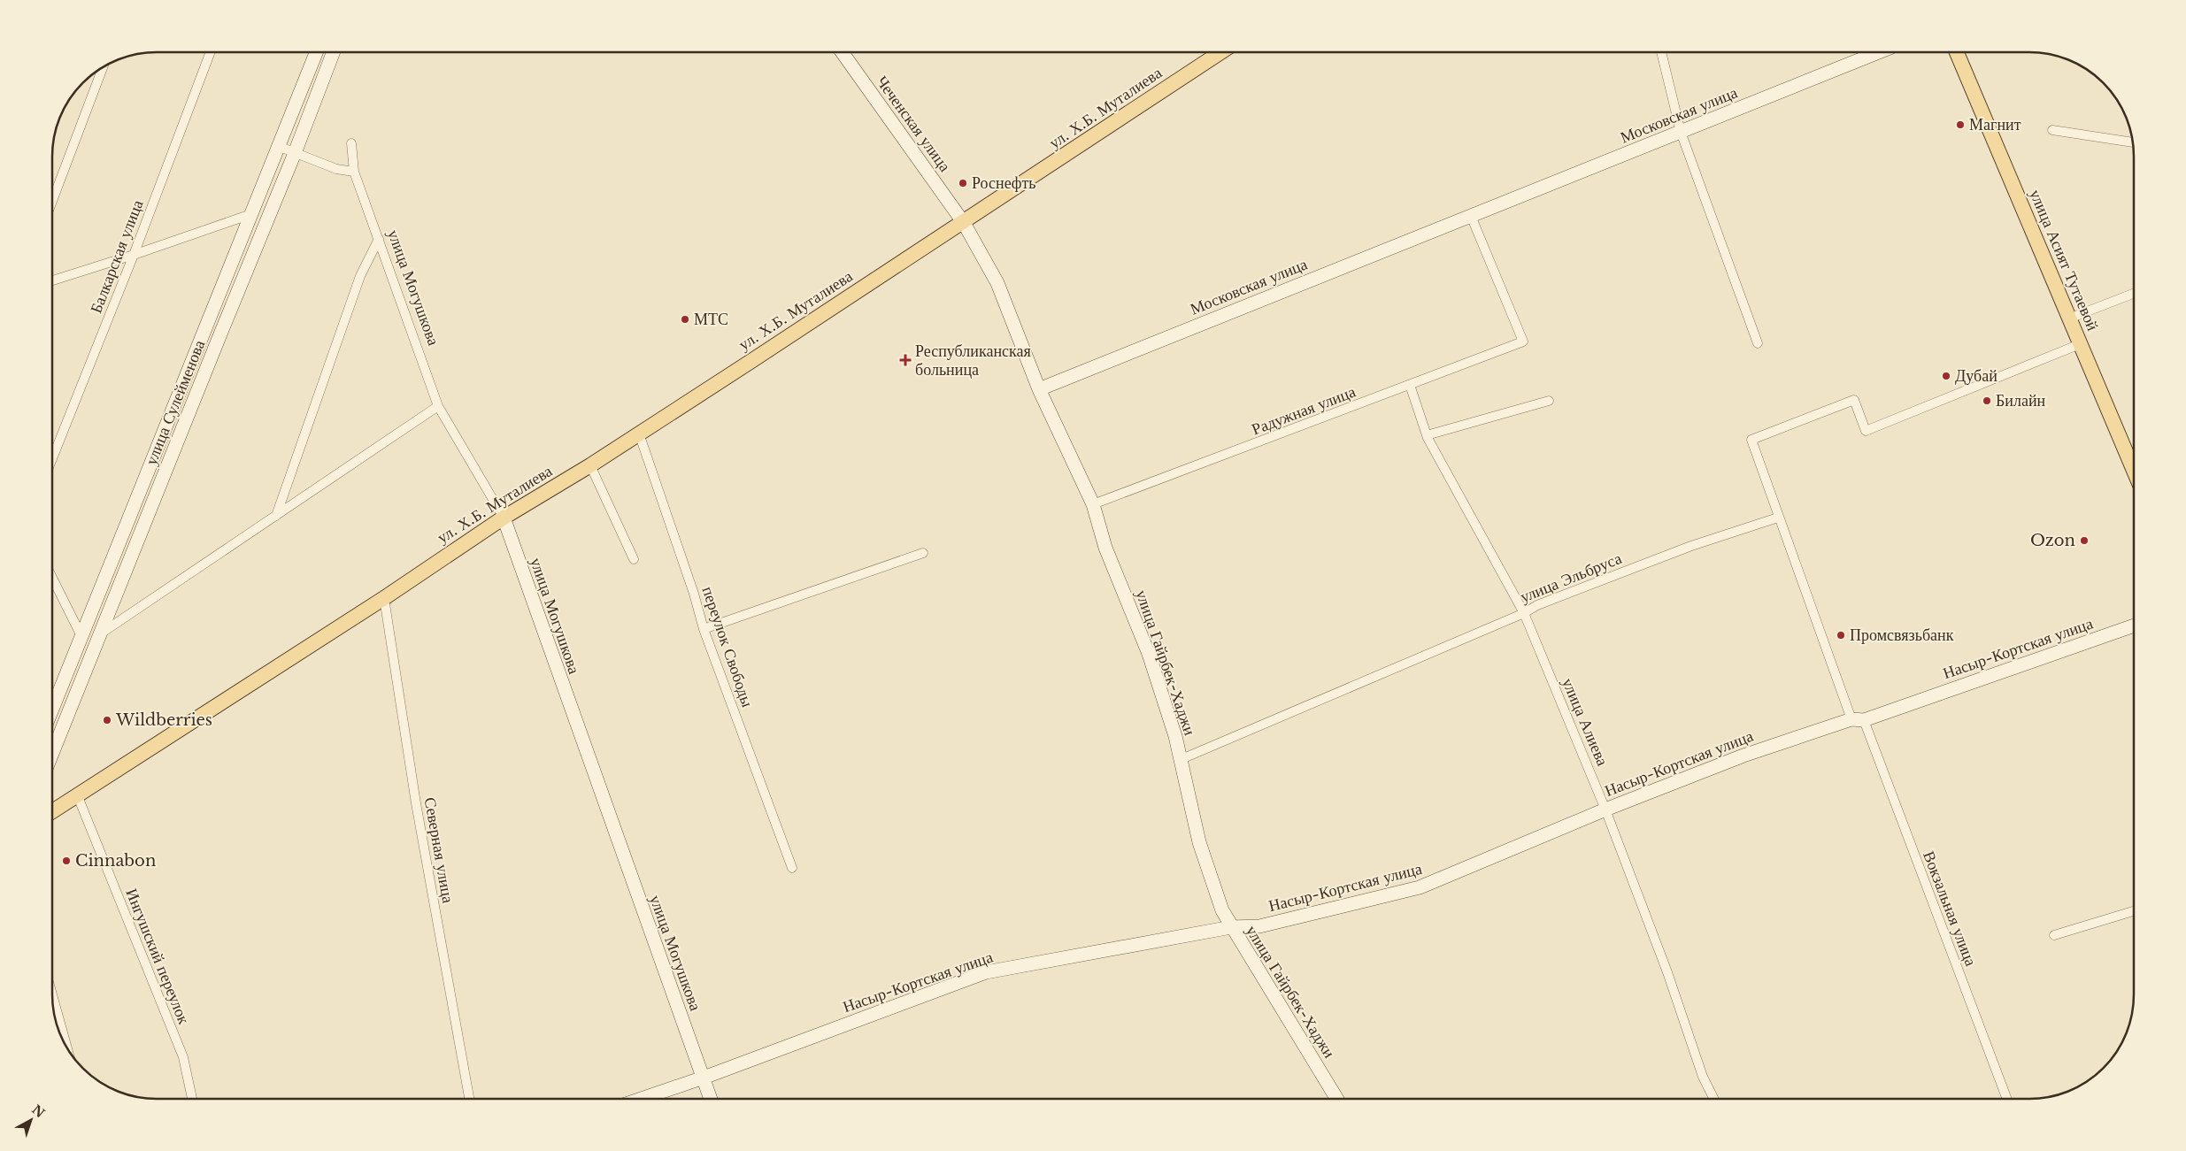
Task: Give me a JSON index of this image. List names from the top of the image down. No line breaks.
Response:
{"streets":{"main road":["ул. Х.Б. Муталиева","улица Асият Тутаевой"],"street":["Московская улица","Чеченская улица","Балкарская улица","улица Могушкова","улица Сулейменова","Радужная улица","улица Эльбруса","переулок Свободы","Насыр-Кортская улица","улица Гайрбек-Хаджи","улица Алиева","Северная улица","Вокзальная улица","Ингушский переулок"]},"crossings":[["ул. Х.Б. Муталиева","Чеченская улица"],["ул. Х.Б. Муталиева","улица Могушкова"],["ул. Х.Б. Муталиева","переулок Свободы"],["ул. Х.Б. Муталиева","улица Гайрбек-Хаджи"],["ул. Х.Б. Муталиева","Северная улица"],["ул. Х.Б. Муталиева","Ингушский переулок"],["Московская улица","Радужная улица"],["Московская улица","улица Гайрбек-Хаджи"],["Чеченская улица","улица Гайрбек-Хаджи"],["улица Могушкова","Насыр-Кортская улица"],["Радужная улица","улица Гайрбек-Хаджи"],["Радужная улица","улица Алиева"],["улица Эльбруса","улица Гайрбек-Хаджи"],["улица Эльбруса","улица Алиева"],["Насыр-Кортская улица","улица Гайрбек-Хаджи"],["Насыр-Кортская улица","улица Алиева"],["Насыр-Кортская улица","Вокзальная улица"]],"places":{"other":["Магнит","Роснефть","МТС","Дубай","Билайн","Ozon","Промсвязьбанк","Wildberries","Cinnabon"],"health":["Республиканская больница"]},"north":"top right"}
